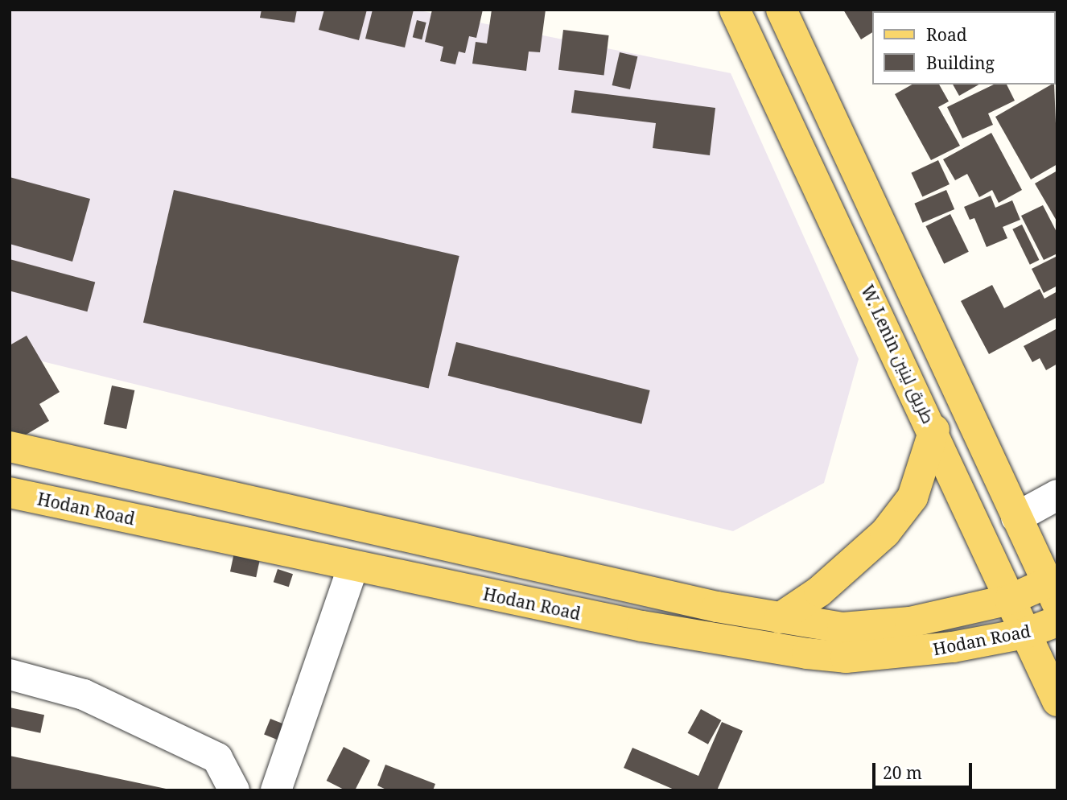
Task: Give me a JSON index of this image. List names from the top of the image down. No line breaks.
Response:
{"streets":{"main road":["W. Lenin طريق لينين","Hodan Road"]},"crossings":[["W. Lenin طريق لينين","Hodan Road"]],"legend":["Road","Building"],"scale_bar":"20 m"}
